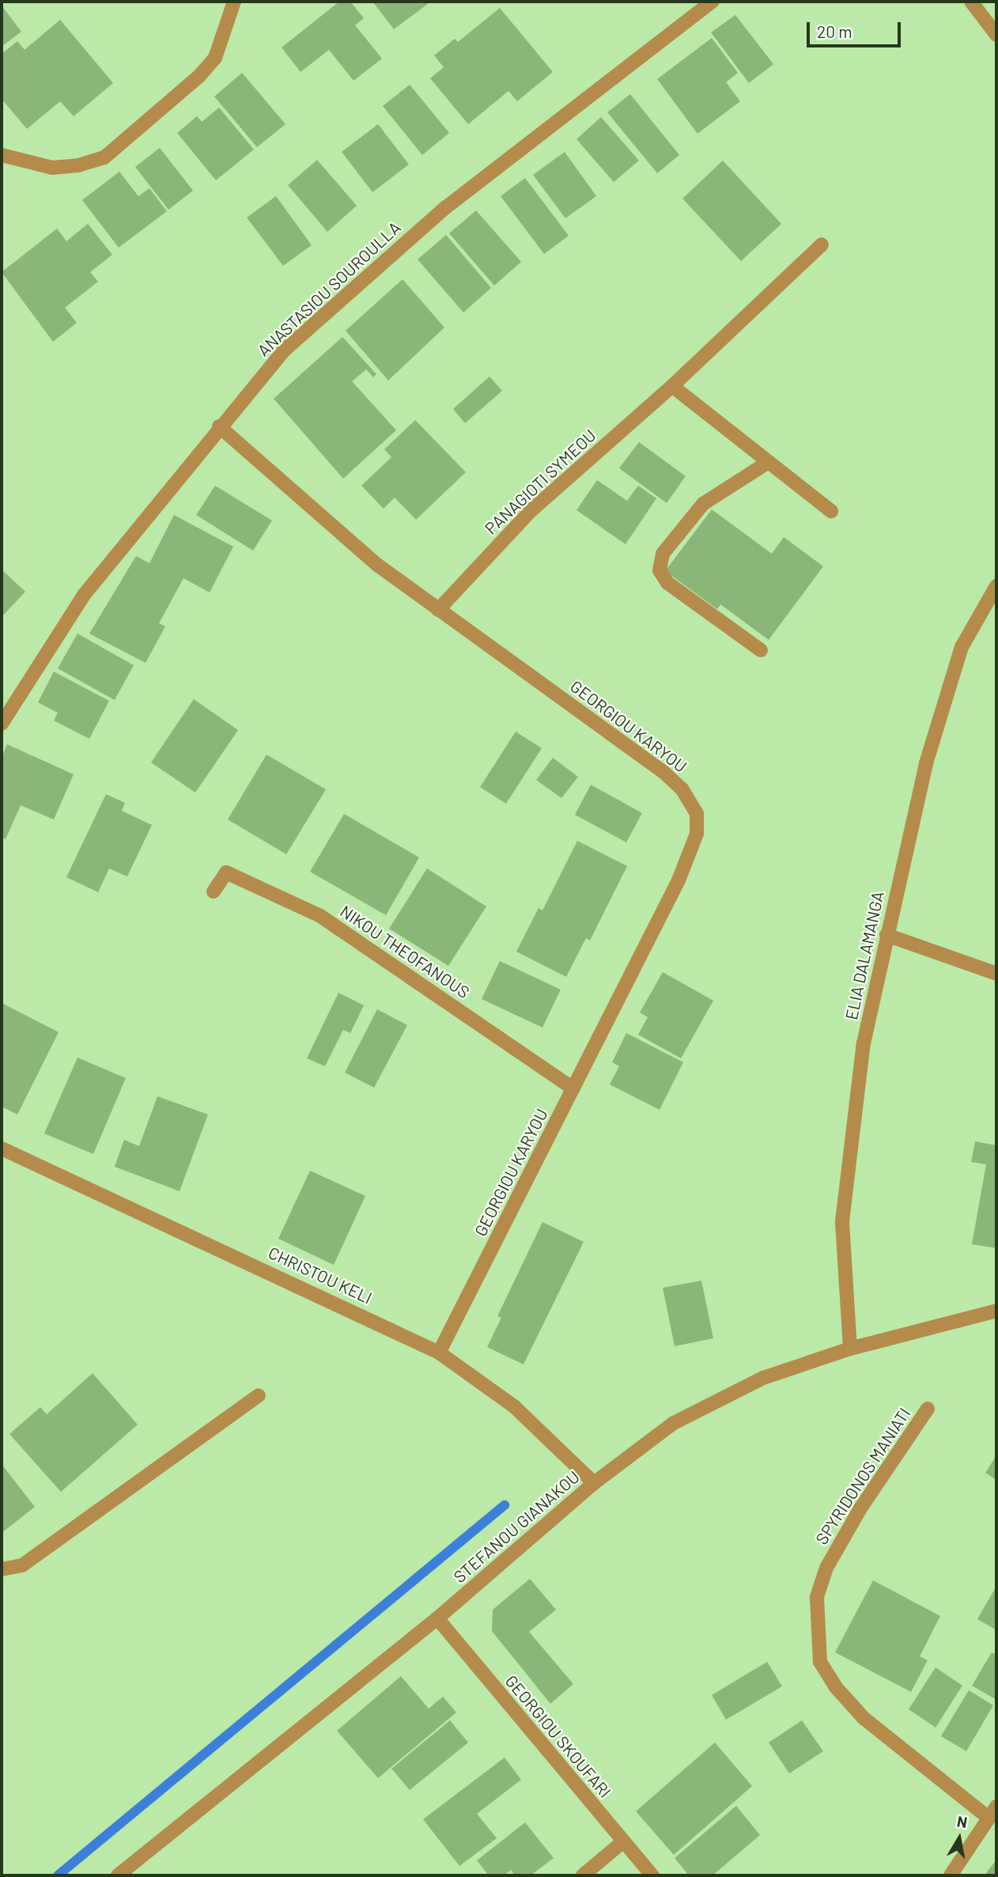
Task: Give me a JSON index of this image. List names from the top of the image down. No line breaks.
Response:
{"streets":{"street":["ANASTASIOU SOUROULLA","PANAGIOTI SYMEOU","GEORGIOU KARYOU","NIKOU THEOFANOUS","ELIA DALAMANGA","CHRISTOU KELI","SPYRIDONOS MANIATI","STEFANOU GIANAKOU","GEORGIOU SKOUFARI"]},"crossings":[["ANASTASIOU SOUROULLA","GEORGIOU KARYOU"],["PANAGIOTI SYMEOU","GEORGIOU KARYOU"],["GEORGIOU KARYOU","NIKOU THEOFANOUS"],["GEORGIOU KARYOU","CHRISTOU KELI"],["ELIA DALAMANGA","STEFANOU GIANAKOU"],["CHRISTOU KELI","STEFANOU GIANAKOU"],["STEFANOU GIANAKOU","GEORGIOU SKOUFARI"]],"scale_bar":"20 m","north":"top"}
